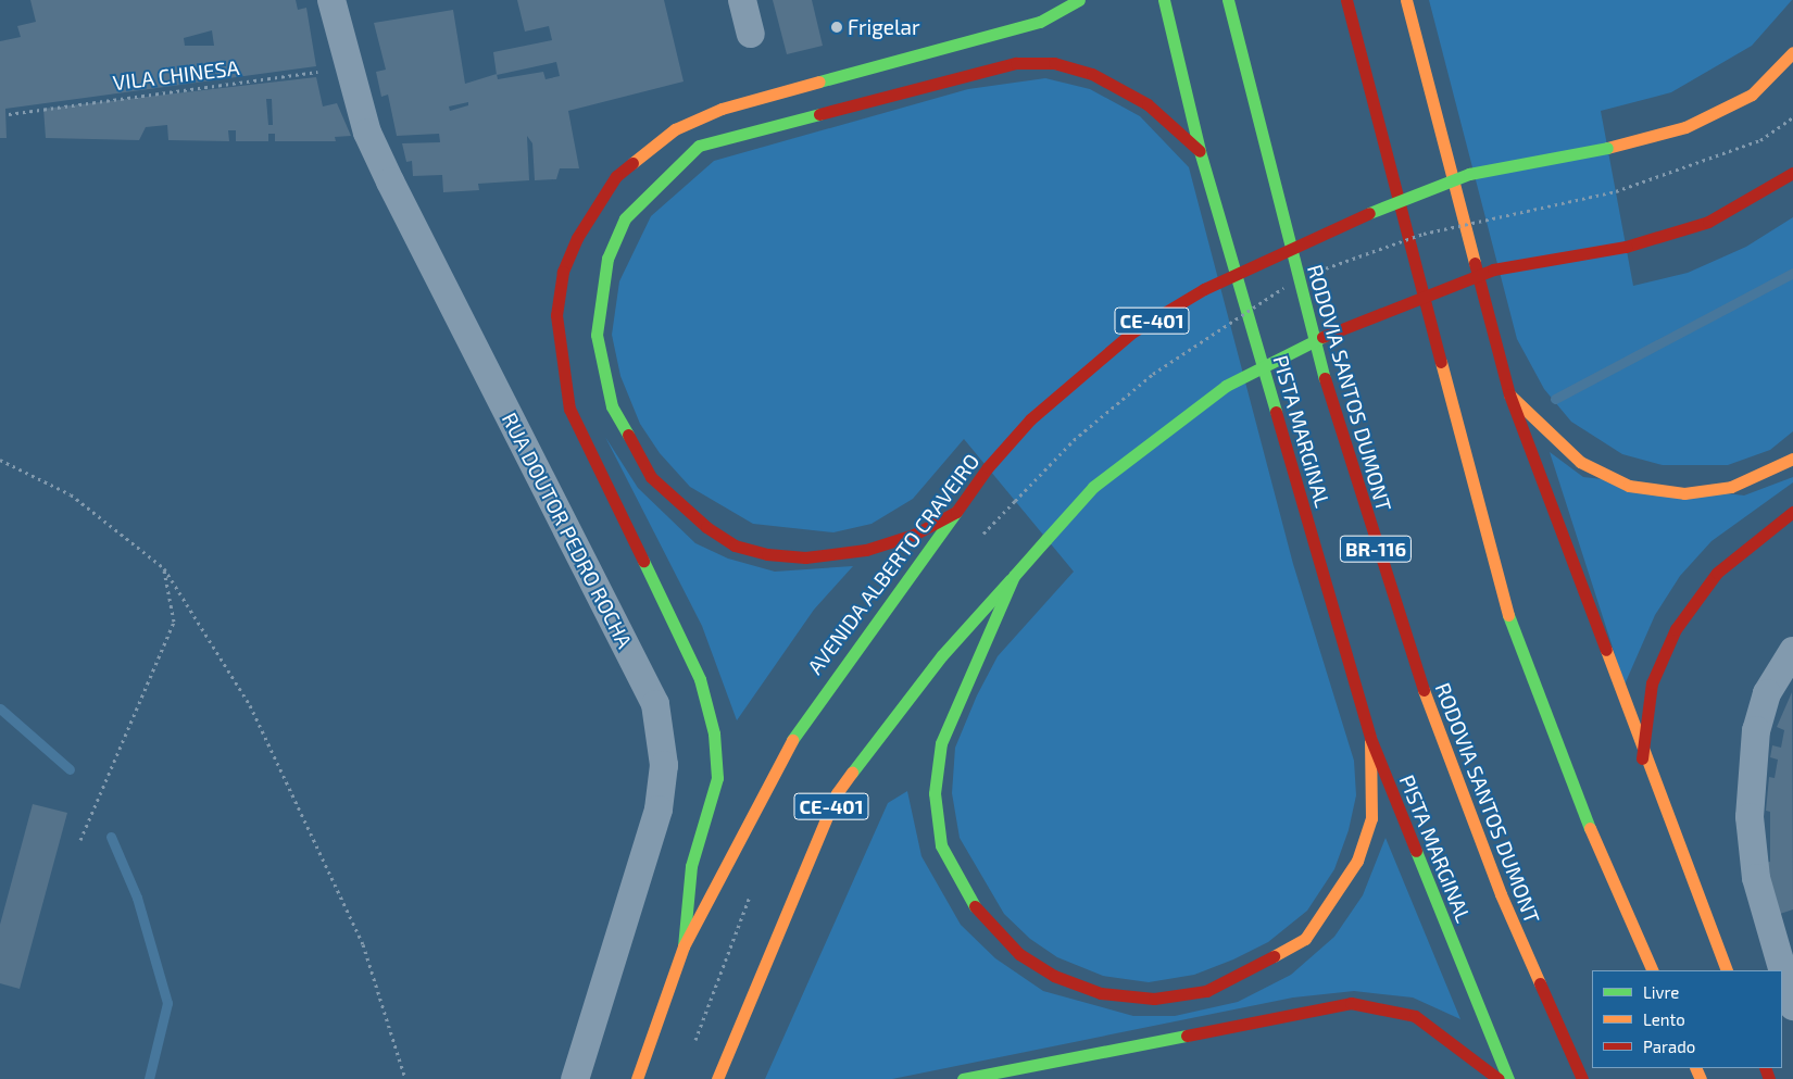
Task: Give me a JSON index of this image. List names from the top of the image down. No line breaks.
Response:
{"streets":{"main road":["CE-401","RODOVIA SANTOS DUMONT","PISTA MARGINAL","BR-116","AVENIDA ALBERTO CRAVEIRO"],"street":["RUA DOUTOR PEDRO ROCHA"],"path":["VILA CHINESA"]},"crossings":[["VILA CHINESA","RUA DOUTOR PEDRO ROCHA"]],"places":["Frigelar"],"legend":["Livre","Lento","Parado"]}
